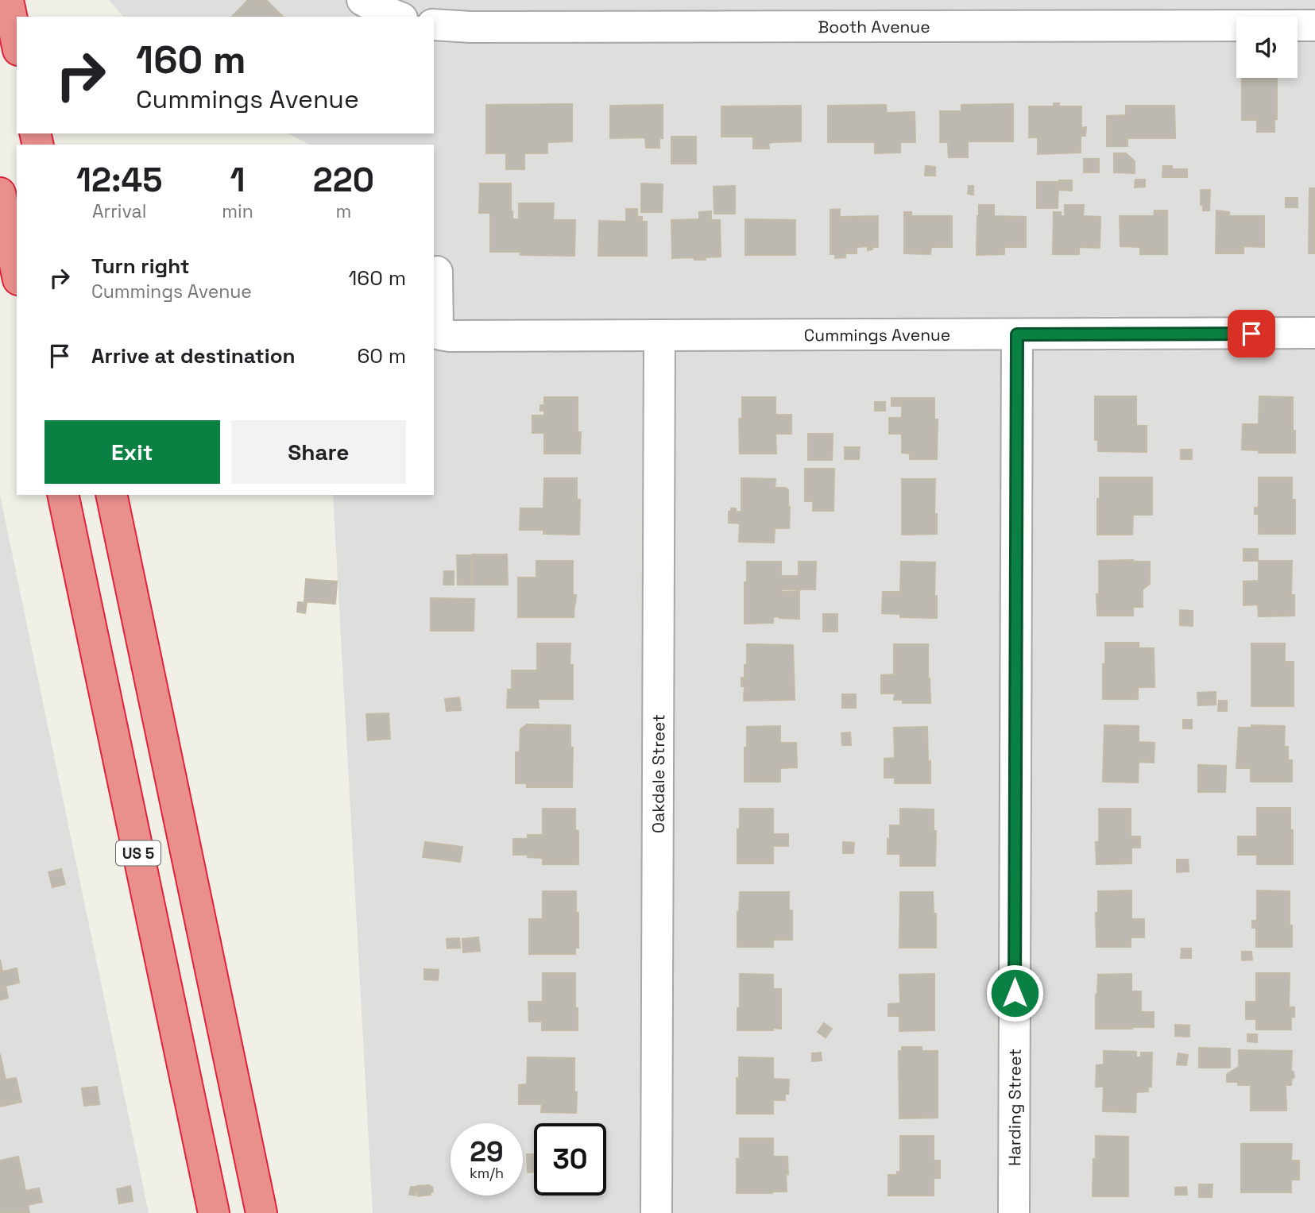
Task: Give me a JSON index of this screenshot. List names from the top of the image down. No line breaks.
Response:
{"streets":{"highway":["US 5"],"street":["Booth Avenue","Cummings Avenue","Oakdale Street","Harding Street"]},"crossings":[["Cummings Avenue","Oakdale Street"],["Cummings Avenue","Harding Street"]],"page":{"turn":["160 m","Cummings Avenue"],"eta":["12:45","Arrival","1","min","220","m"],"list":[{"name":"Turn right","note":"Cummings Avenue","value":"160 m"},{"name":"Arrive at destination","value":"60 m"}],"buttons":["Exit","Share"],"speed":"29 km/h","limit":"30"}}
